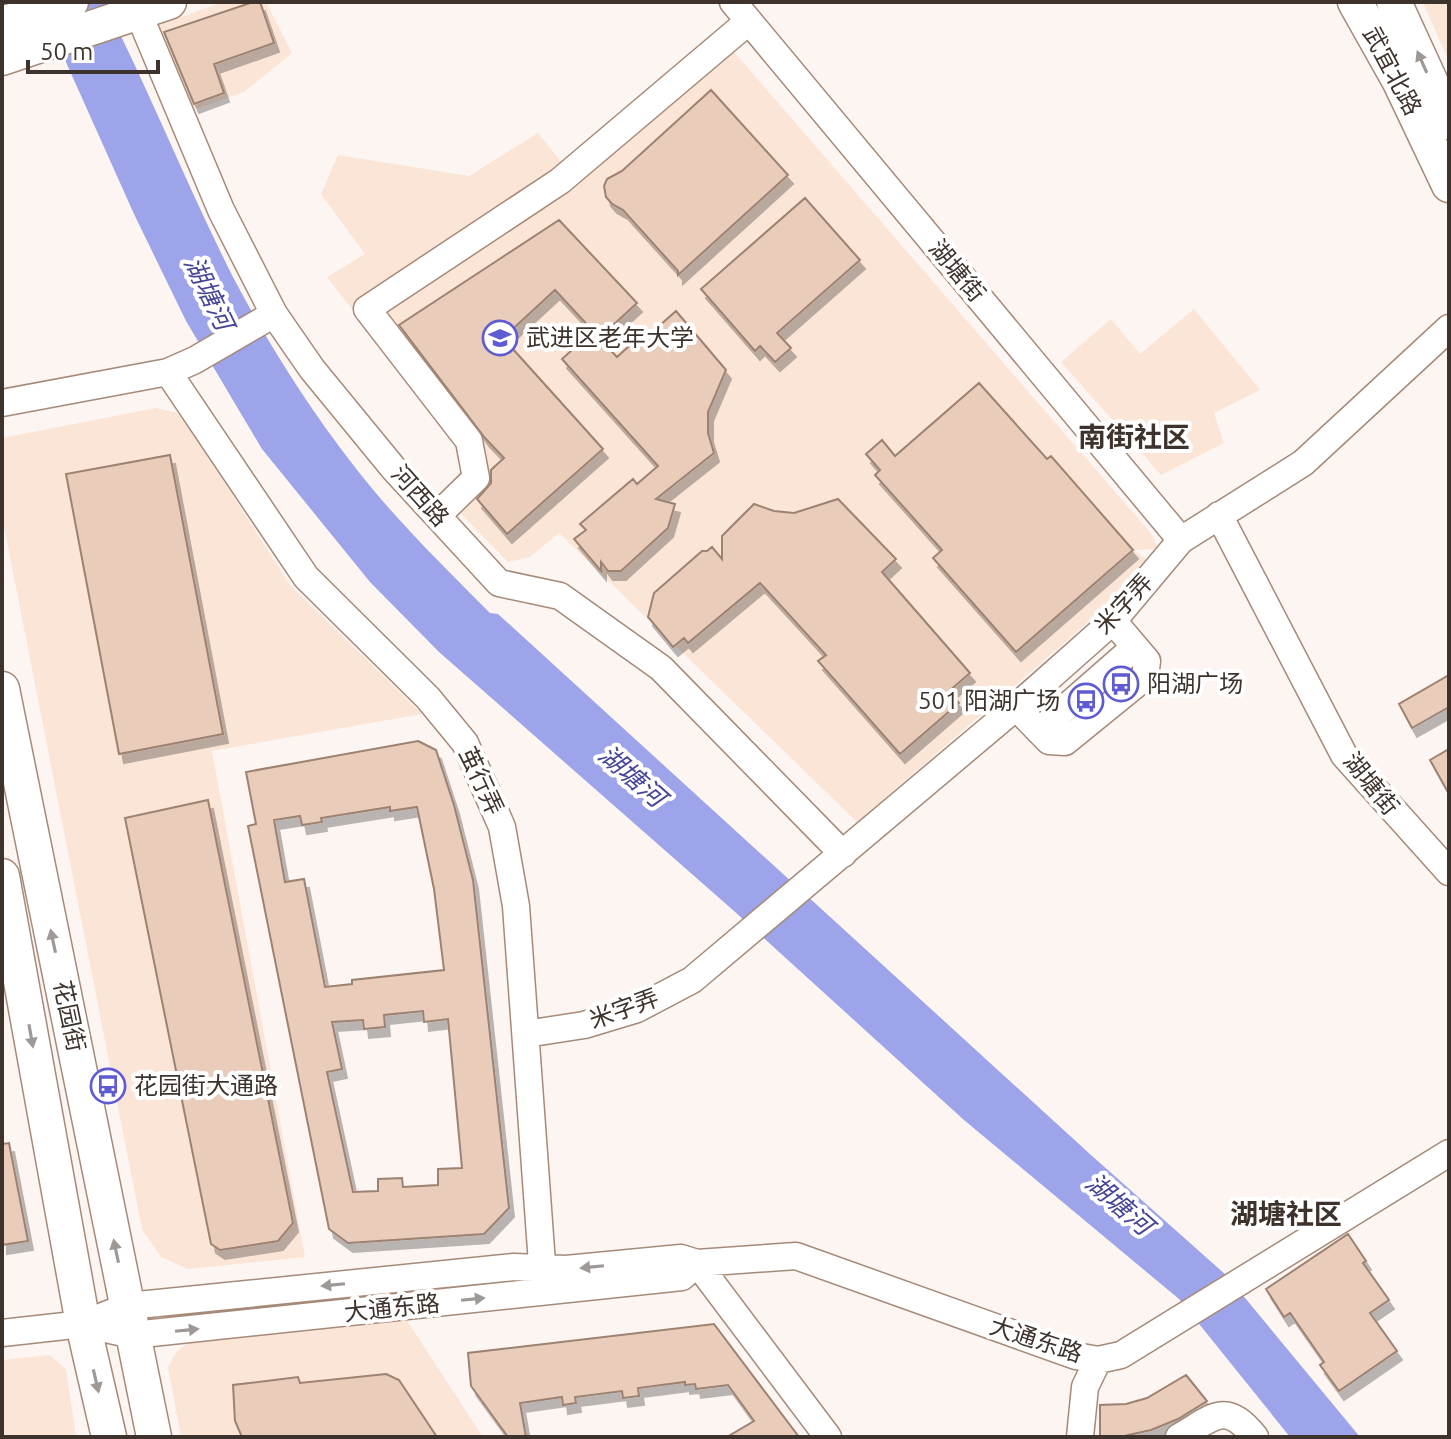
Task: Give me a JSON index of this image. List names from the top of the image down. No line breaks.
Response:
{"streets":{"main road":["武宜北路","花园街"],"street":["湖塘街","河西路","米字弄","茧行弄","大通东路"]},"crossings":[["湖塘街","米字弄"],["河西路","米字弄"],["米字弄","茧行弄"],["茧行弄","大通东路"],["花园街","大通东路"]],"districts":["南街社区","湖塘社区"],"water":["湖塘河"],"places":{"school or university":["武进区老年大学"],"bus stop":["阳湖广场","501 阳湖广场","花园街大通路"]},"scale_bar":"50 m"}
